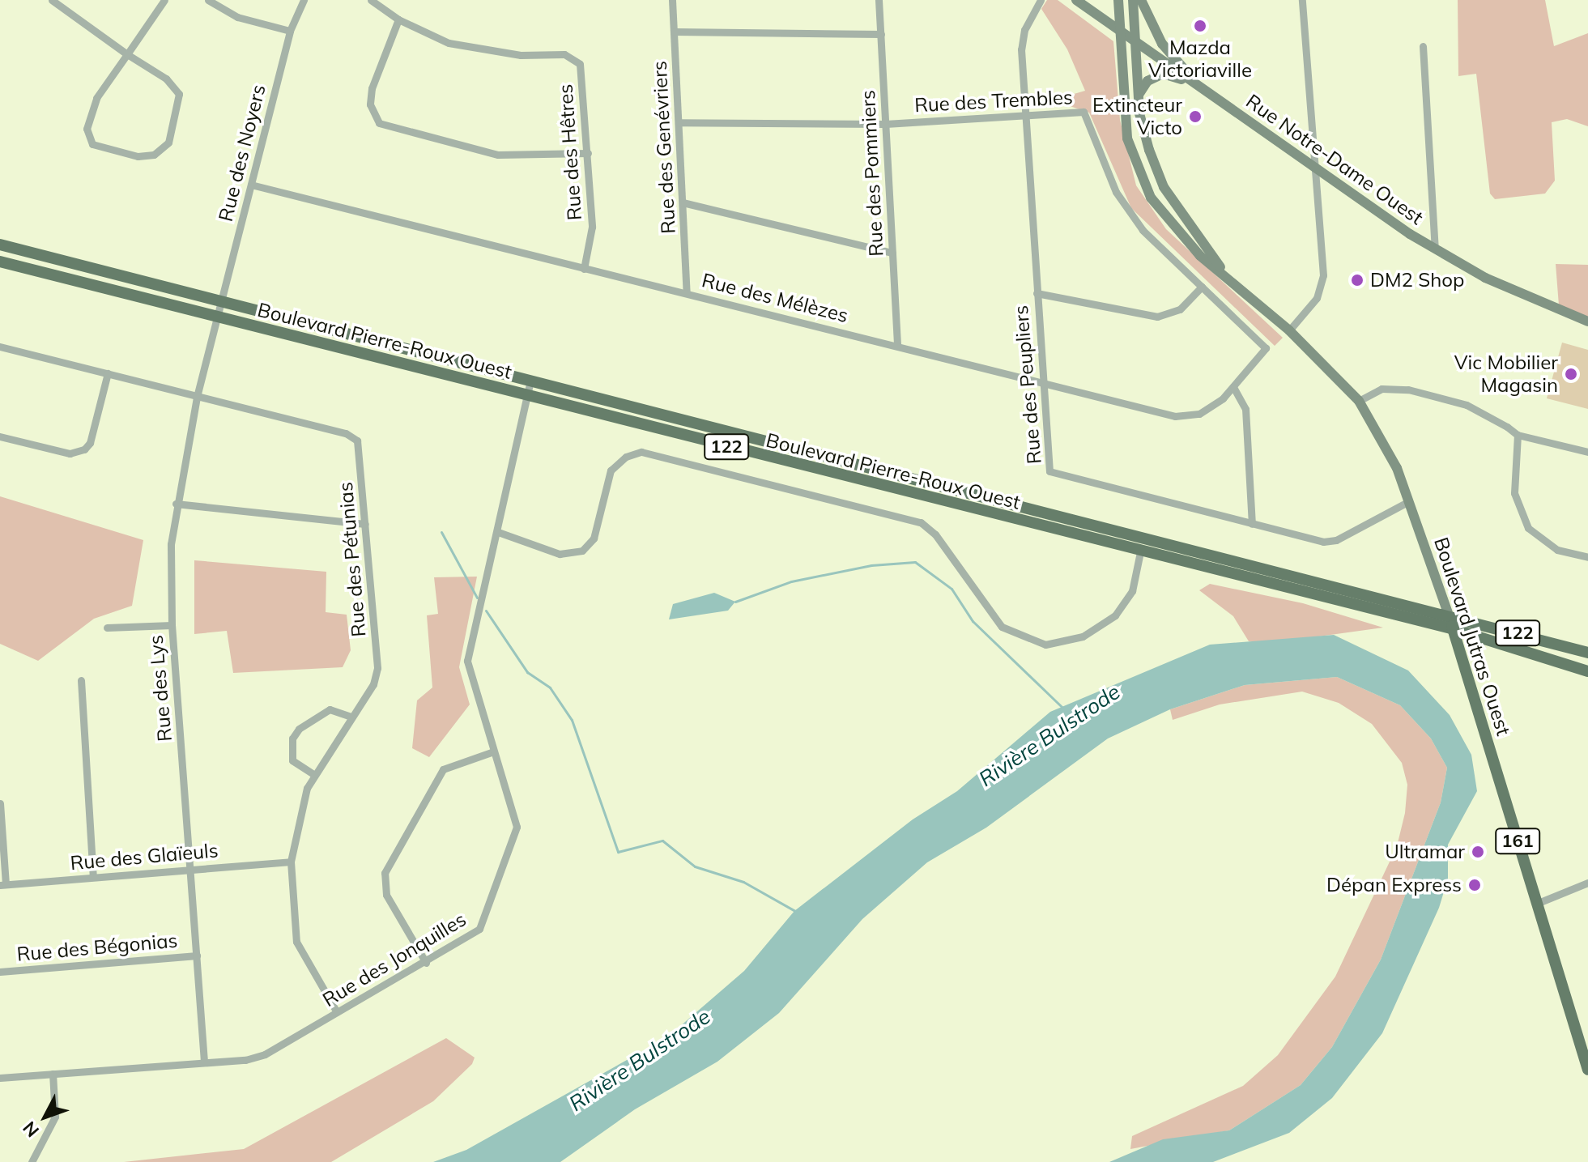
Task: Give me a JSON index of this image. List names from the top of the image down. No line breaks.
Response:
{"streets":{"main road":["Rue Notre-Dame Ouest","Boulevard Pierre-Roux Ouest","122","Boulevard Jutras Ouest","161"],"street":["Rue des Trembles","Rue des Genévriers","Rue des Hêtres","Rue des Noyers","Rue des Pommiers","Rue des Mélèzes","Rue des Peupliers","Rue des Pétunias","Rue des Lys","Rue des Glaïeuls","Rue des Bégonias","Rue des Jonquilles"]},"crossings":[["Rue des Trembles","Rue des Genévriers"],["Rue des Trembles","Rue des Pommiers"],["Rue des Trembles","Rue des Mélèzes"],["Rue des Trembles","Rue des Peupliers"],["Rue des Genévriers","Rue des Mélèzes"],["Rue des Hêtres","Rue des Mélèzes"],["Rue des Noyers","Rue des Mélèzes"],["Rue des Noyers","Boulevard Pierre-Roux Ouest"],["Rue des Noyers","Rue des Lys"],["Rue Notre-Dame Ouest","Boulevard Jutras Ouest"],["Rue des Pommiers","Rue des Mélèzes"],["Rue des Mélèzes","Rue des Peupliers"],["Boulevard Pierre-Roux Ouest","Boulevard Jutras Ouest"],["Boulevard Pierre-Roux Ouest","Rue des Lys"],["Boulevard Pierre-Roux Ouest","Rue des Jonquilles"],["Rue des Peupliers","Boulevard Jutras Ouest"],["Rue des Pétunias","Rue des Lys"],["Rue des Pétunias","Rue des Glaïeuls"],["Rue des Pétunias","Rue des Jonquilles"],["Rue des Lys","Rue des Glaïeuls"],["Rue des Lys","Rue des Bégonias"],["Rue des Lys","Rue des Jonquilles"]],"water":["Rivière Bulstrode"],"places":["Mazda Victoriaville","Extincteur Victo","DM2 Shop","Vic Mobilier Magasin","Ultramar","Dépan Express"],"north":"bottom left"}
